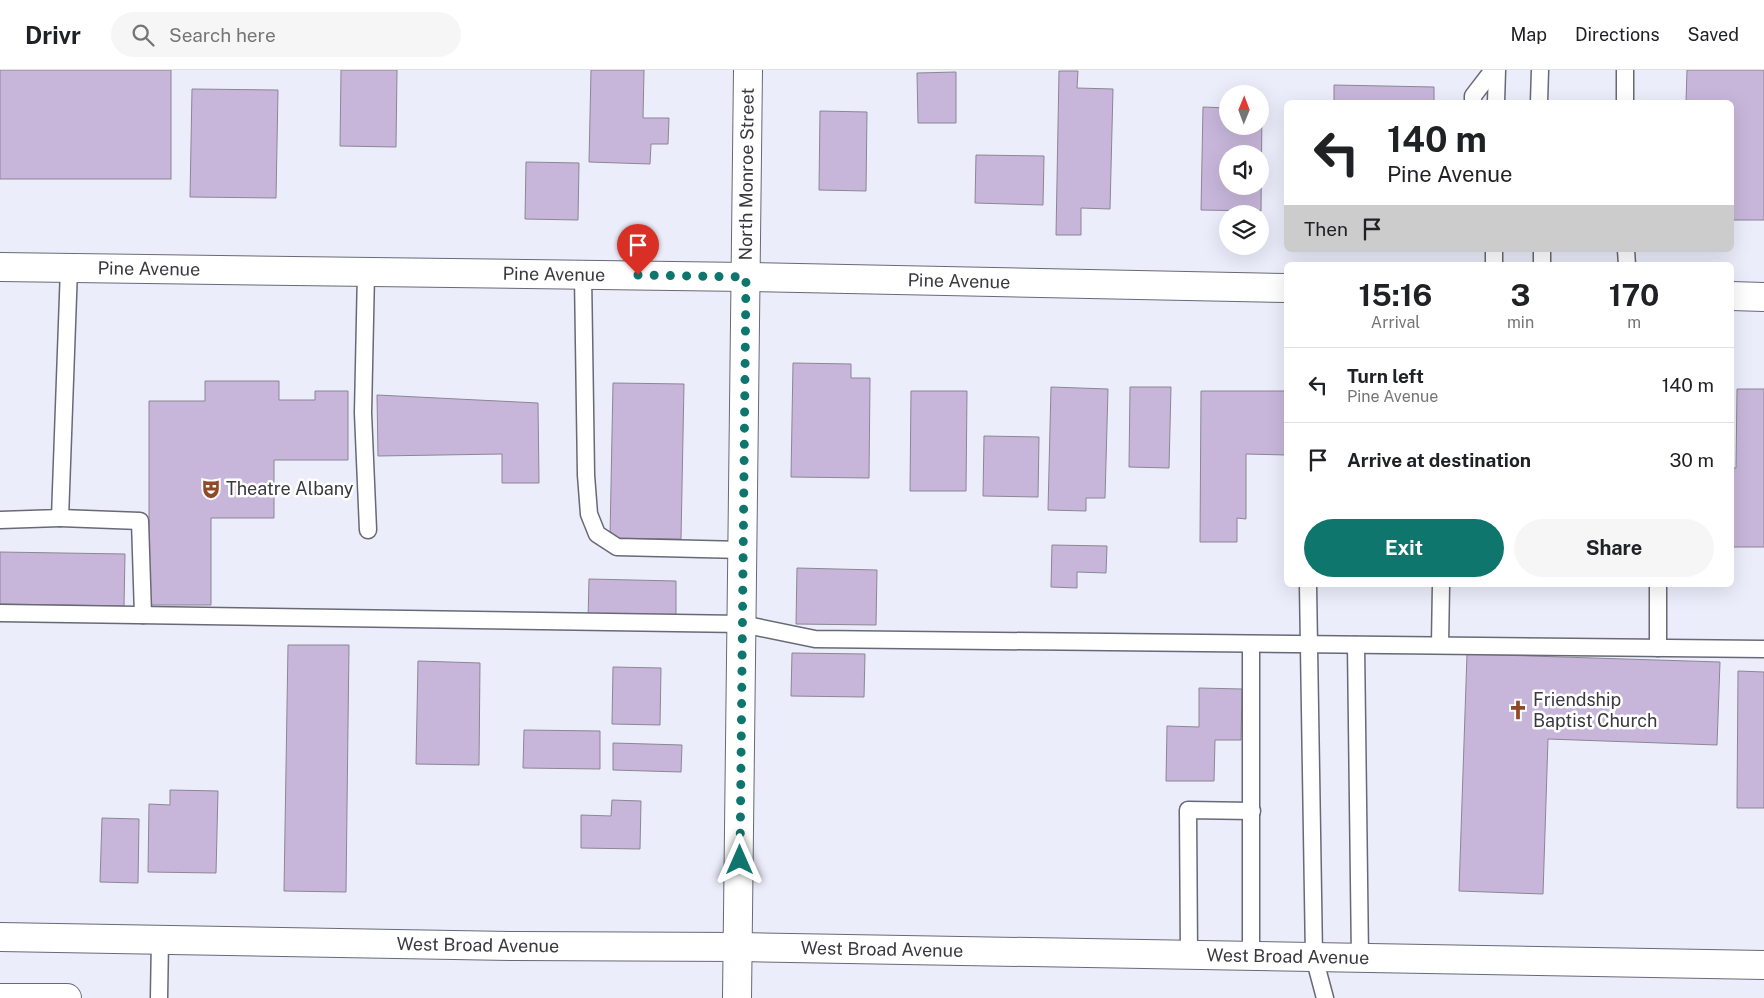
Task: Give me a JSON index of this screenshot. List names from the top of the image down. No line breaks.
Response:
{"streets":{"main road":["North Monroe Street","Pine Avenue","West Broad Avenue"]},"crossings":[["North Monroe Street","Pine Avenue"],["North Monroe Street","West Broad Avenue"]],"places":{"theatre":["Theatre Albany"],"church":["Friendship Baptist Church"]},"north":"top","page":{"header":"Drivr","search":"Search here","nav":["Map","Directions","Saved"],"turn":["140 m","Pine Avenue"],"then":"Then","eta":["15:16","Arrival","3","min","170","m"],"list":[{"name":"Turn left","note":"Pine Avenue","value":"140 m"},{"name":"Arrive at destination","value":"30 m"}],"buttons":["Exit","Share"]}}
